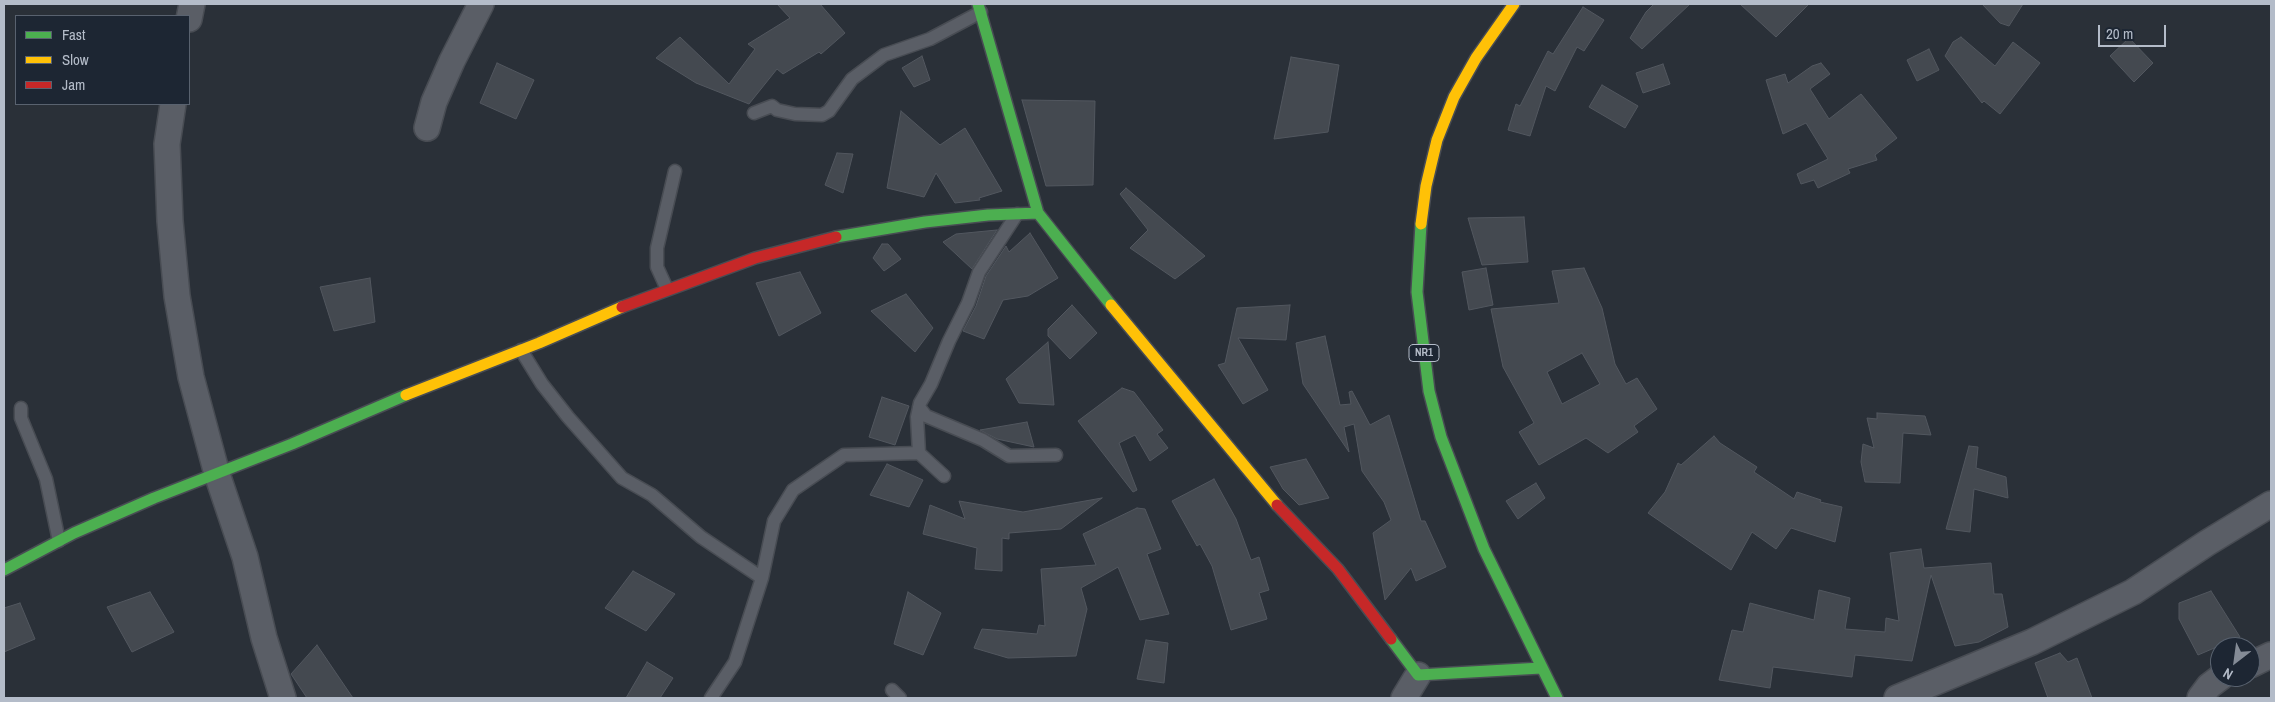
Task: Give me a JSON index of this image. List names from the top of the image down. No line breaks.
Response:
{"streets":{"main road":["NR1"]},"legend":["Fast","Slow","Jam"],"scale_bar":"20 m","north":"bottom left"}
